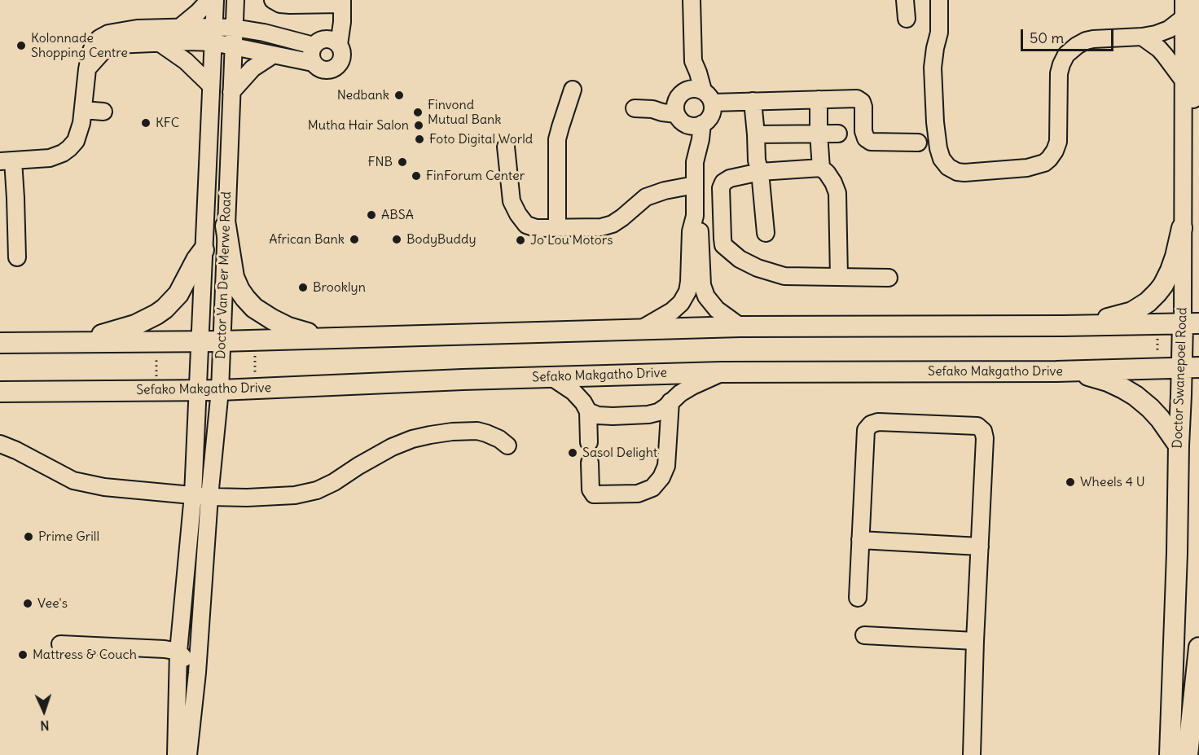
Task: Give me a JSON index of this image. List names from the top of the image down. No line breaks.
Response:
{"streets":{"main road":["Sefako Makgatho Drive","Doctor Swanepoel Road"],"street":["Doctor Van Der Merwe Road"]},"crossings":[["Doctor Van Der Merwe Road","Sefako Makgatho Drive"],["Sefako Makgatho Drive","Doctor Swanepoel Road"]],"places":["Kolonnade Shopping Centre","Nedbank","Finvond Mutual Bank","KFC","Mutha Hair Salon","Foto Digital World","FNB","FinForum Center","ABSA","African Bank","BodyBuddy","Jo Lou Motors","Brooklyn","Sasol Delight","Wheels 4 U","Prime Grill","Vee's","Mattress & Couch"],"scale_bar":"50 m","north":"bottom"}
